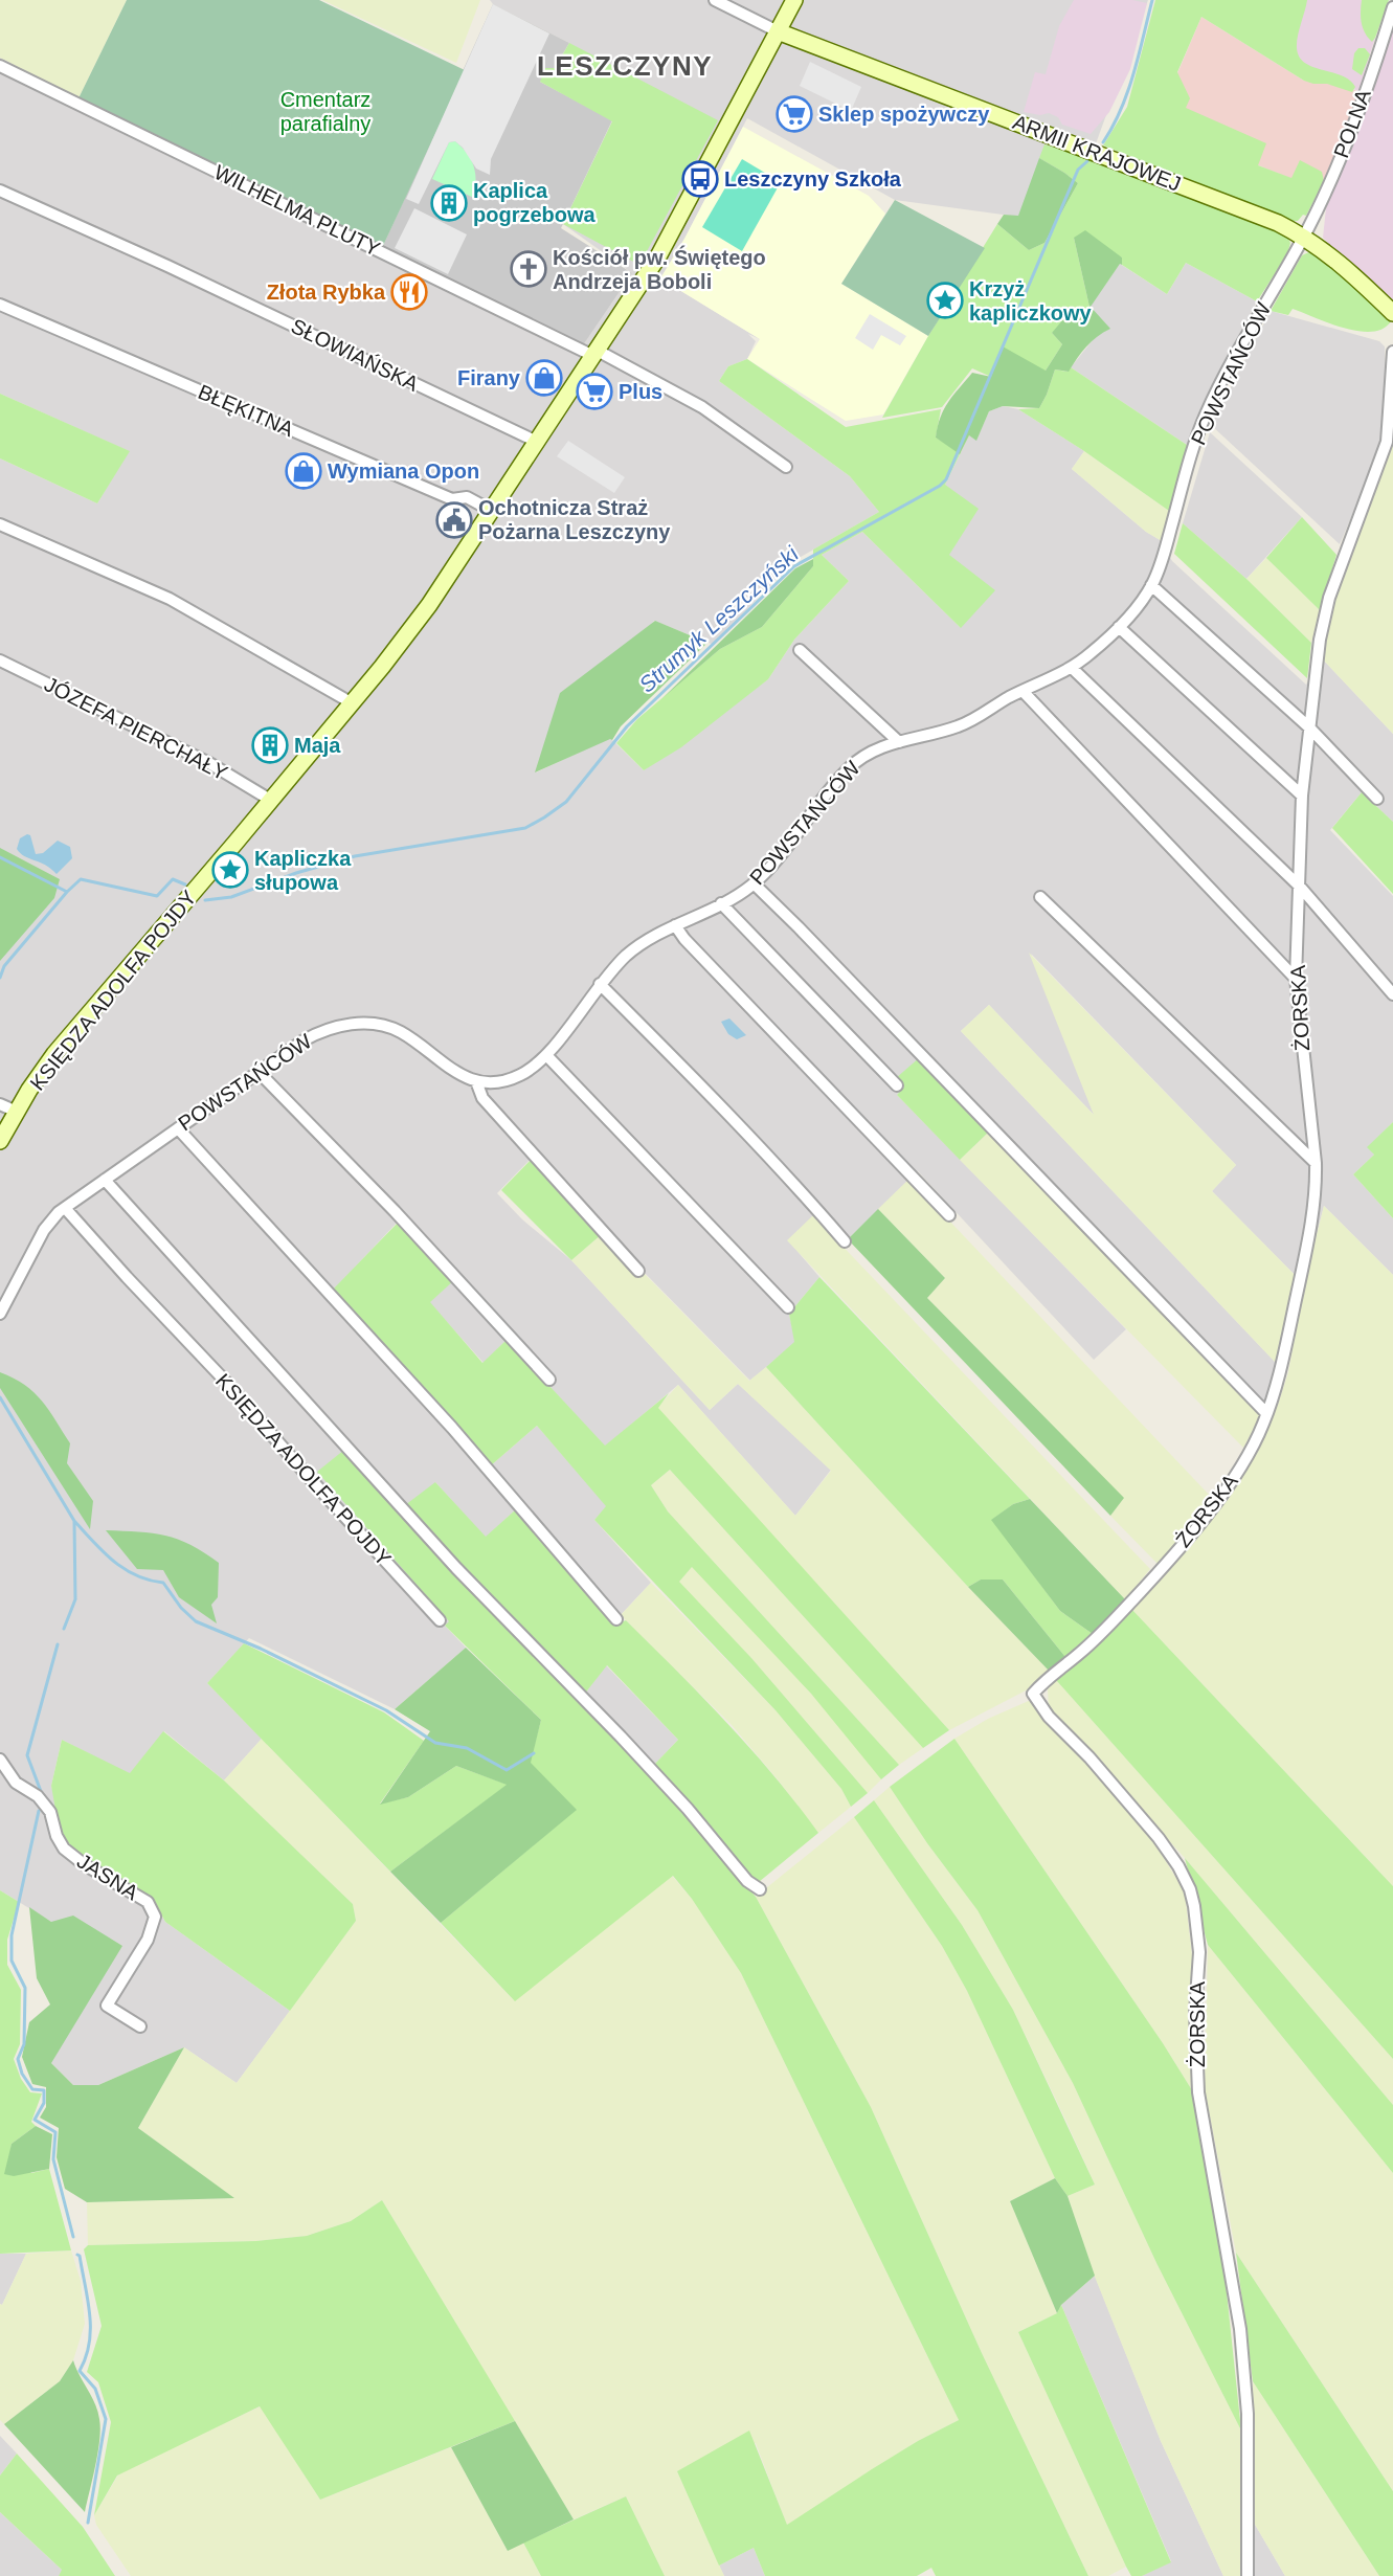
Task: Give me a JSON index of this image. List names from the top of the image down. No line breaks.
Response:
{"streets":{"street":["POLNA","ARMII KRAJOWEJ","WILHELMA PLUTY","SŁOWIAŃSKA","POWSTAŃCÓW","BŁĘKITNA","JÓZEFA PIERCHAŁY","KSIĘDZA ADOLFA POJDY","ŻORSKA","JASNA"]},"crossings":[["POLNA","ARMII KRAJOWEJ"],["POLNA","POWSTAŃCÓW"],["ARMII KRAJOWEJ","POWSTAŃCÓW"],["ARMII KRAJOWEJ","KSIĘDZA ADOLFA POJDY"],["WILHELMA PLUTY","KSIĘDZA ADOLFA POJDY"],["SŁOWIAŃSKA","KSIĘDZA ADOLFA POJDY"],["POWSTAŃCÓW","KSIĘDZA ADOLFA POJDY"],["BŁĘKITNA","KSIĘDZA ADOLFA POJDY"],["JÓZEFA PIERCHAŁY","KSIĘDZA ADOLFA POJDY"]],"districts":["LESZCZYNY"],"water":["Strumyk Leszczyński"],"parks":["Cmentarz parafialny"],"places":{"supermarket":["Sklep spożywczy","Plus"],"bus stop":["Leszczyny Szkoła"],"building":["Kaplica pogrzebowa","Maja"],"church":["Kościół pw. Świętego Andrzeja Boboli"],"restaurant":["Złota Rybka"],"place":["Krzyż kapliczkowy","Kapliczka słupowa"],"shop":["Firany","Wymiana Opon"],"public building":["Ochotnicza Straż Pożarna Leszczyny"]}}
